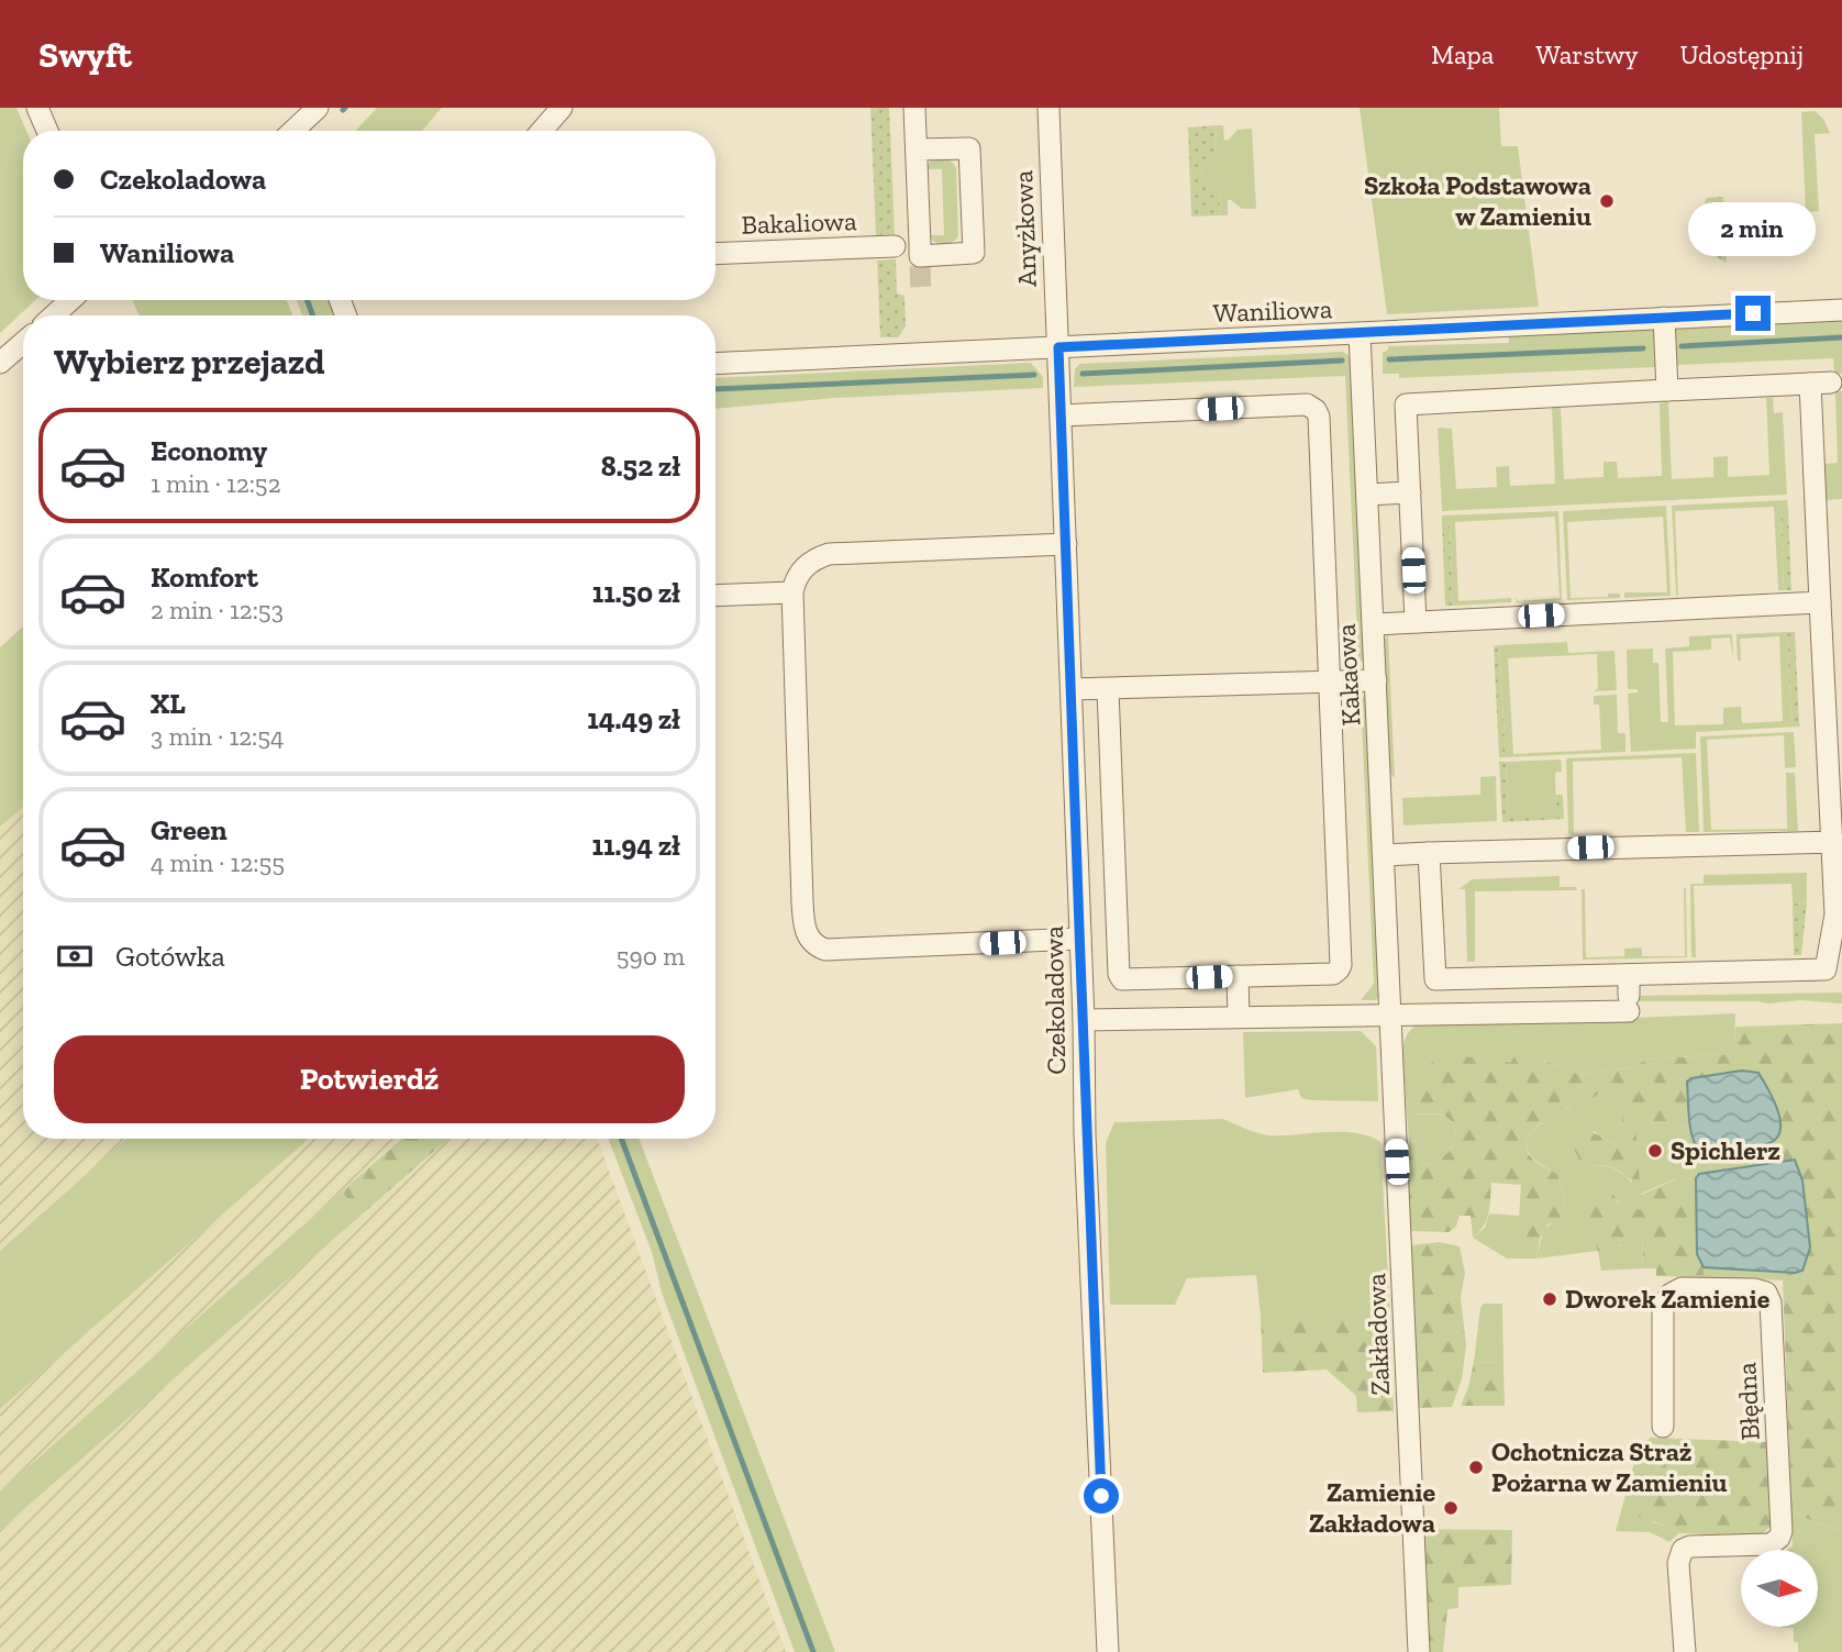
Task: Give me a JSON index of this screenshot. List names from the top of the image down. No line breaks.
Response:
{"streets":{"street":["Bakaliowa","Anyżkowa","Waniliowa","Kakaowa","Czekoladowa","Zakładowa","Błędna"]},"crossings":[["Anyżkowa","Waniliowa"],["Anyżkowa","Czekoladowa"],["Waniliowa","Kakaowa"],["Waniliowa","Czekoladowa"],["Kakaowa","Zakładowa"]],"places":["Szkoła Podstawowa w Zamieniu","Spichlerz","Dworek Zamienie","Ochotnicza Straż Pożarna w Zamieniu","Zamienie Zakładowa"],"north":"right","page":{"header":"Swyft","nav":["Mapa","Warstwy","Udostępnij"],"banner":["Czekoladowa","Waniliowa"],"bubble":"2 min","heading":"Wybierz przejazd","list":[{"name":"Economy","note":"1 min · 12:52","value":"8.52 zł"},{"name":"Komfort","note":"2 min · 12:53","value":"11.50 zł"},{"name":"XL","note":"3 min · 12:54","value":"14.49 zł"},{"name":"Green","note":"4 min · 12:55","value":"11.94 zł"}],"pay":["Gotówka","590 m"],"buttons":"Potwierdź"}}
